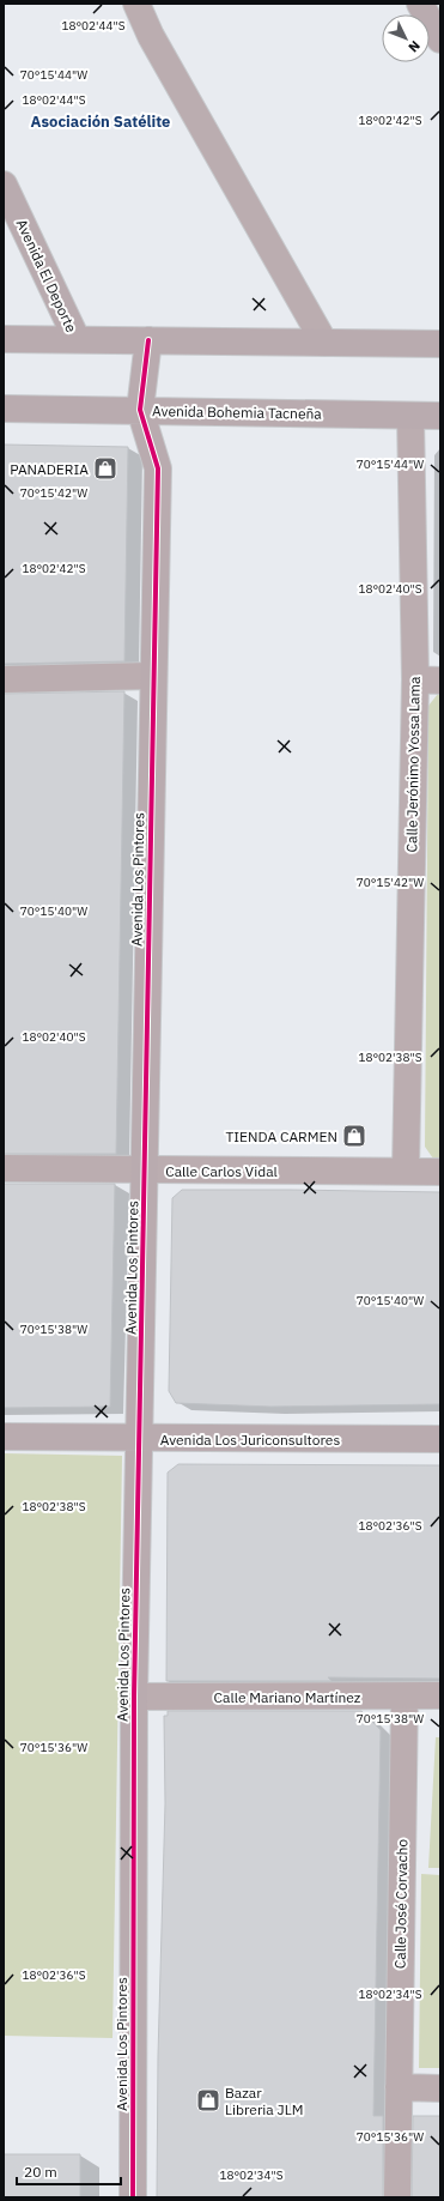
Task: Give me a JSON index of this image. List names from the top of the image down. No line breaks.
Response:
{"streets":{"street":["Avenida El Deporte","Avenida Bohemia Tacneña","Calle Jerónimo Yossa Lama","Avenida Los Pintores","Calle Carlos Vidal","Avenida Los Juriconsultores","Calle Mariano Martínez","Calle José Corvacho"]},"crossings":[["Avenida Bohemia Tacneña","Calle Jerónimo Yossa Lama"],["Avenida Bohemia Tacneña","Avenida Los Pintores"],["Calle Jerónimo Yossa Lama","Calle Carlos Vidal"],["Avenida Los Pintores","Calle Carlos Vidal"],["Avenida Los Pintores","Avenida Los Juriconsultores"],["Avenida Los Pintores","Calle Mariano Martínez"],["Calle Mariano Martínez","Calle José Corvacho"]],"districts":["Asociación Satélite"],"places":{"shop":["PANADERIA","TIENDA CARMEN","Bazar Libreria JLM"]},"scale_bar":"20 m","north":"bottom right","coordinates":["18°02'44\"S","70°15'44\"W","18°02'42\"S","70°15'42\"W","18°02'40\"S","70°15'40\"W","18°02'38\"S","70°15'38\"W","18°02'36\"S","70°15'36\"W","18°02'34\"S"]}
